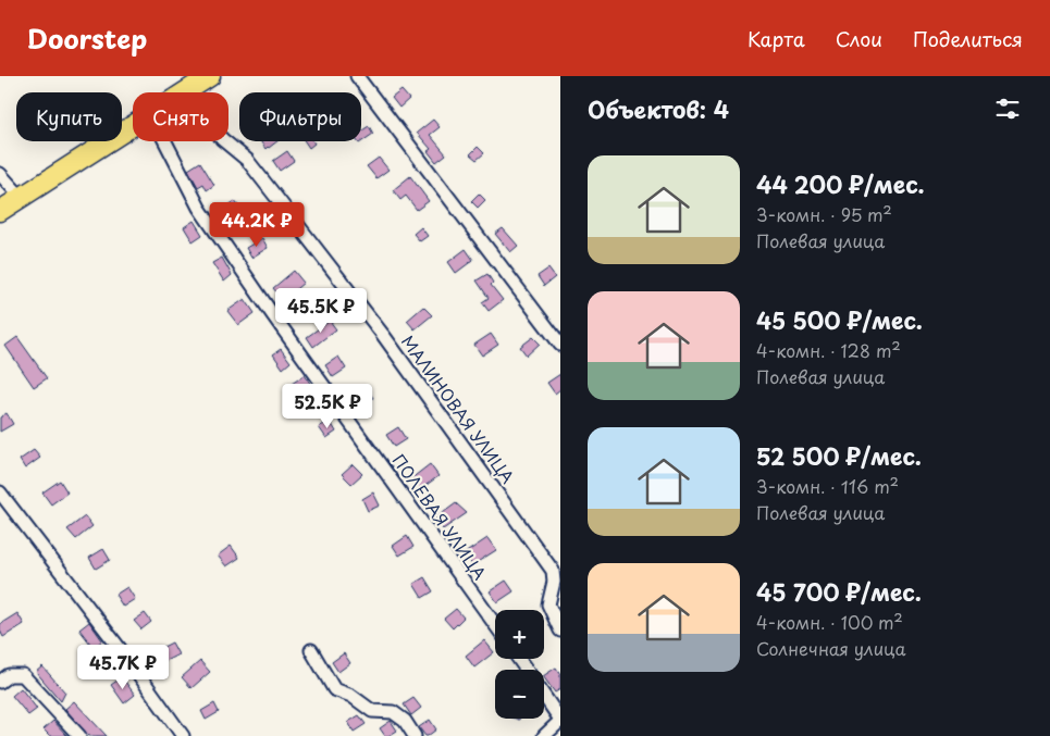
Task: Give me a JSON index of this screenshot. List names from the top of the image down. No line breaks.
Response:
{"streets":{"street":["МАЛИНОВАЯ УЛИЦА","ПОЛЕВАЯ УЛИЦА"]},"page":{"header":"Doorstep","nav":["Карта","Слои","Поделиться"],"heading":"Объектов: 4","chip":["Купить","Снять","Фильтры"],"list":[{"name":"44 200 ₽/мес.","note":"3-комн. · 95 m² · Полевая улица"},{"name":"45 500 ₽/мес.","note":"4-комн. · 128 m² · Полевая улица"},{"name":"52 500 ₽/мес.","note":"3-комн. · 116 m² · Полевая улица"},{"name":"45 700 ₽/мес.","note":"4-комн. · 100 m² · Солнечная улица"}],"price":["44.2K ₽","45.5K ₽","52.5K ₽","45.7K ₽"],"map_buttons":["+","−"]}}
